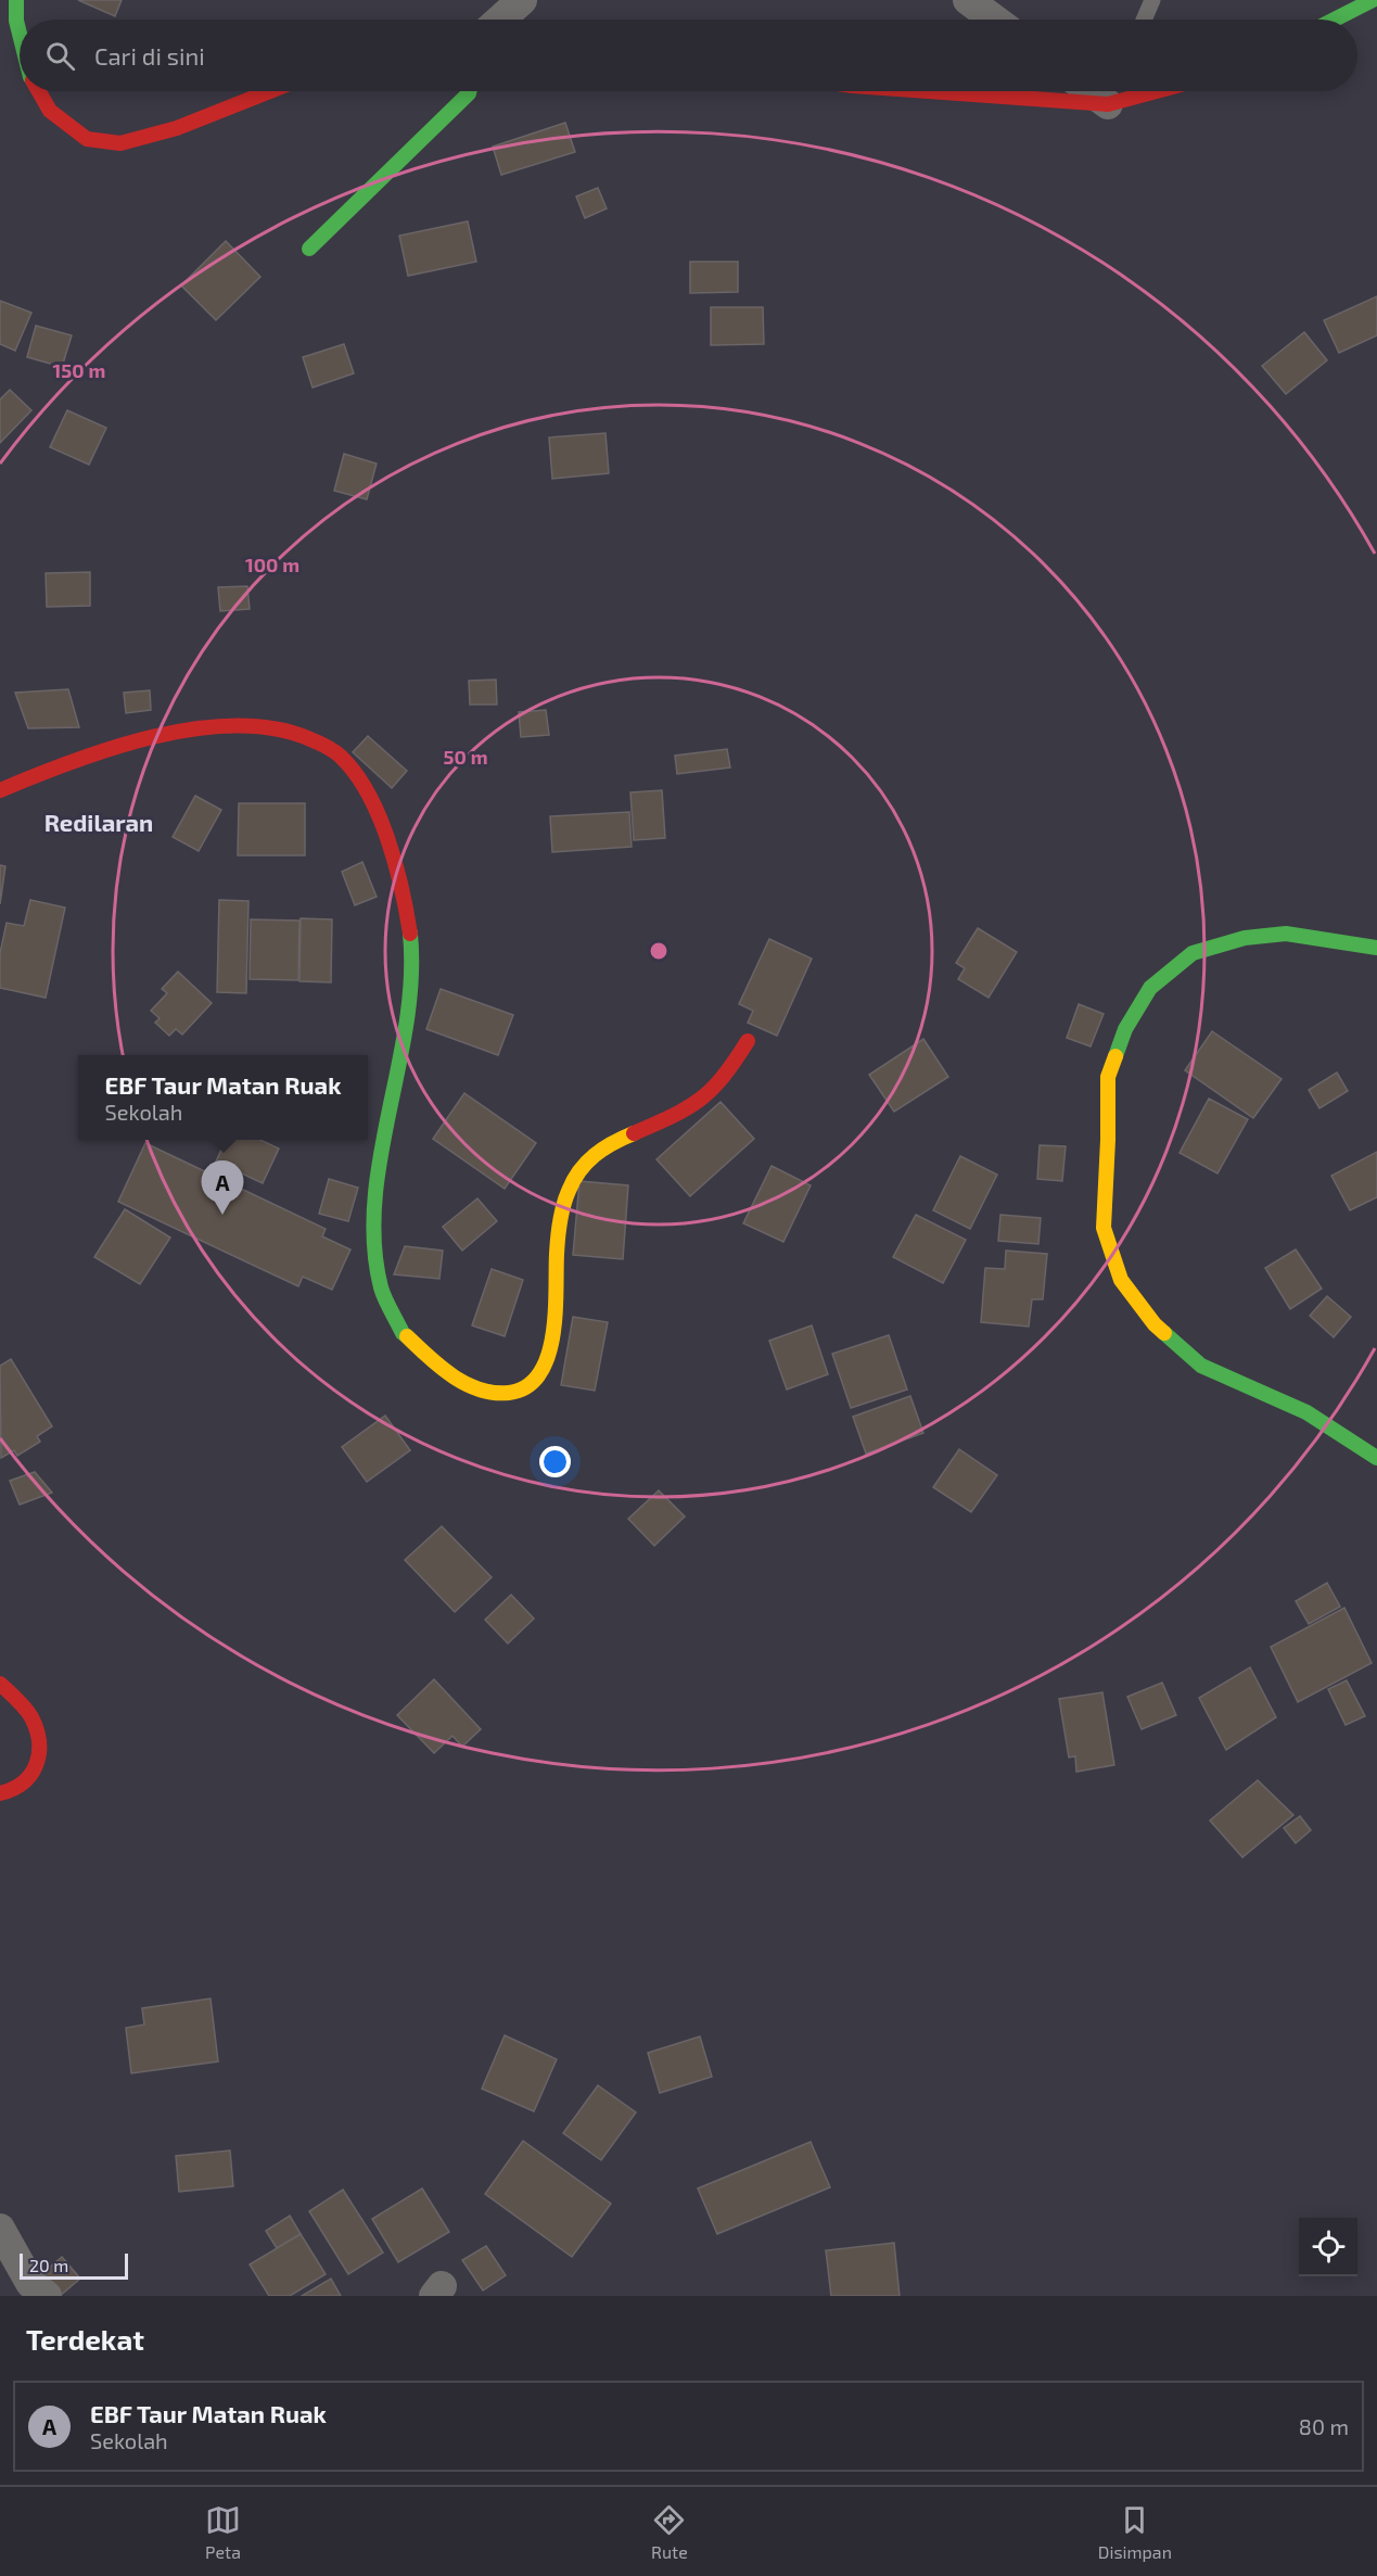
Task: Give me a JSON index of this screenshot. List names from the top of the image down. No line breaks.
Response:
{"districts":["Redilaran"],"scale_bar":"20 m","page":{"search":"Cari di sini","popup":["EBF Taur Matan Ruak","Sekolah"],"pins":"A","scale":"20 m","heading":"Terdekat","list":[{"mark":"A","name":"EBF Taur Matan Ruak","note":"Sekolah","value":"80 m"}],"nav":["Peta","Rute","Disimpan"]},"rings":["150 m","100 m","50 m"]}
